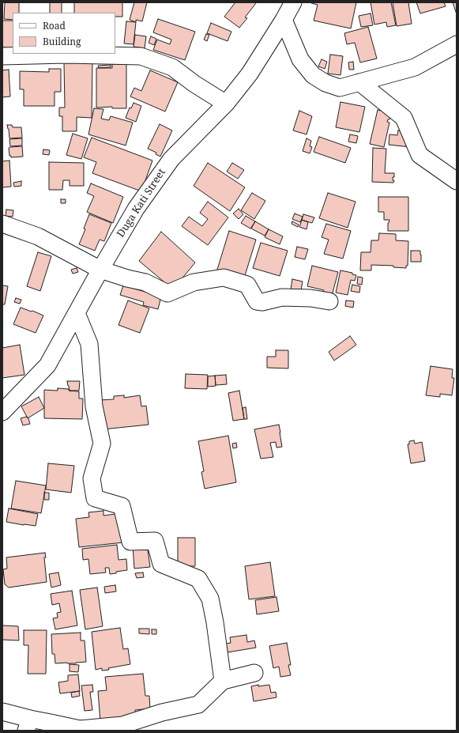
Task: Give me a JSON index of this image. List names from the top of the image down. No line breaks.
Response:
{"streets":{"street":["Duga Kati Street"]},"legend":["Road","Building"]}
